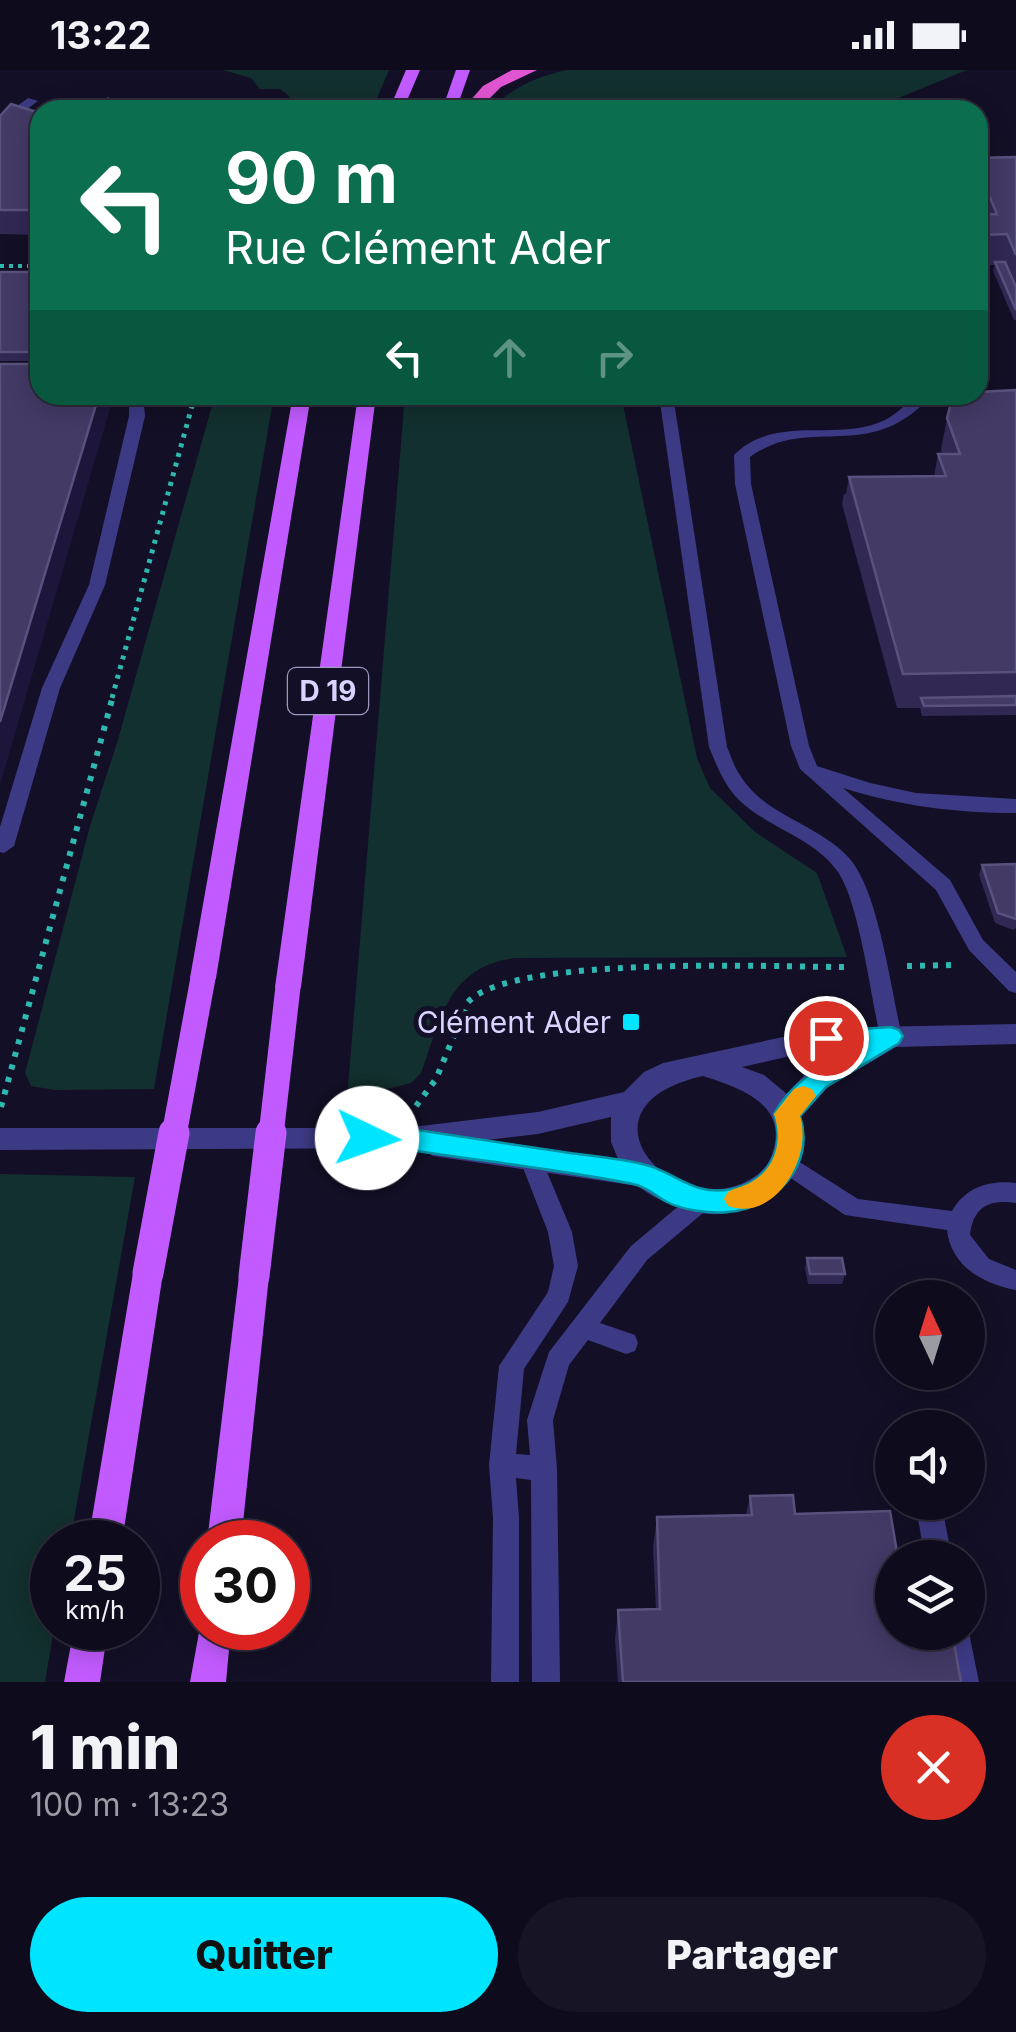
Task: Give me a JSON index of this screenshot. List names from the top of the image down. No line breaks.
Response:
{"streets":{"main road":["D 19"]},"places":{"transit":["Clément Ader"]},"north":"top","page":{"status":"13:22","turn":["90 m","Rue Clément Ader"],"speed":"25 km/h","limit":"30","heading":["1 min","100 m · 13:23"],"buttons":["Quitter","Partager"]}}
